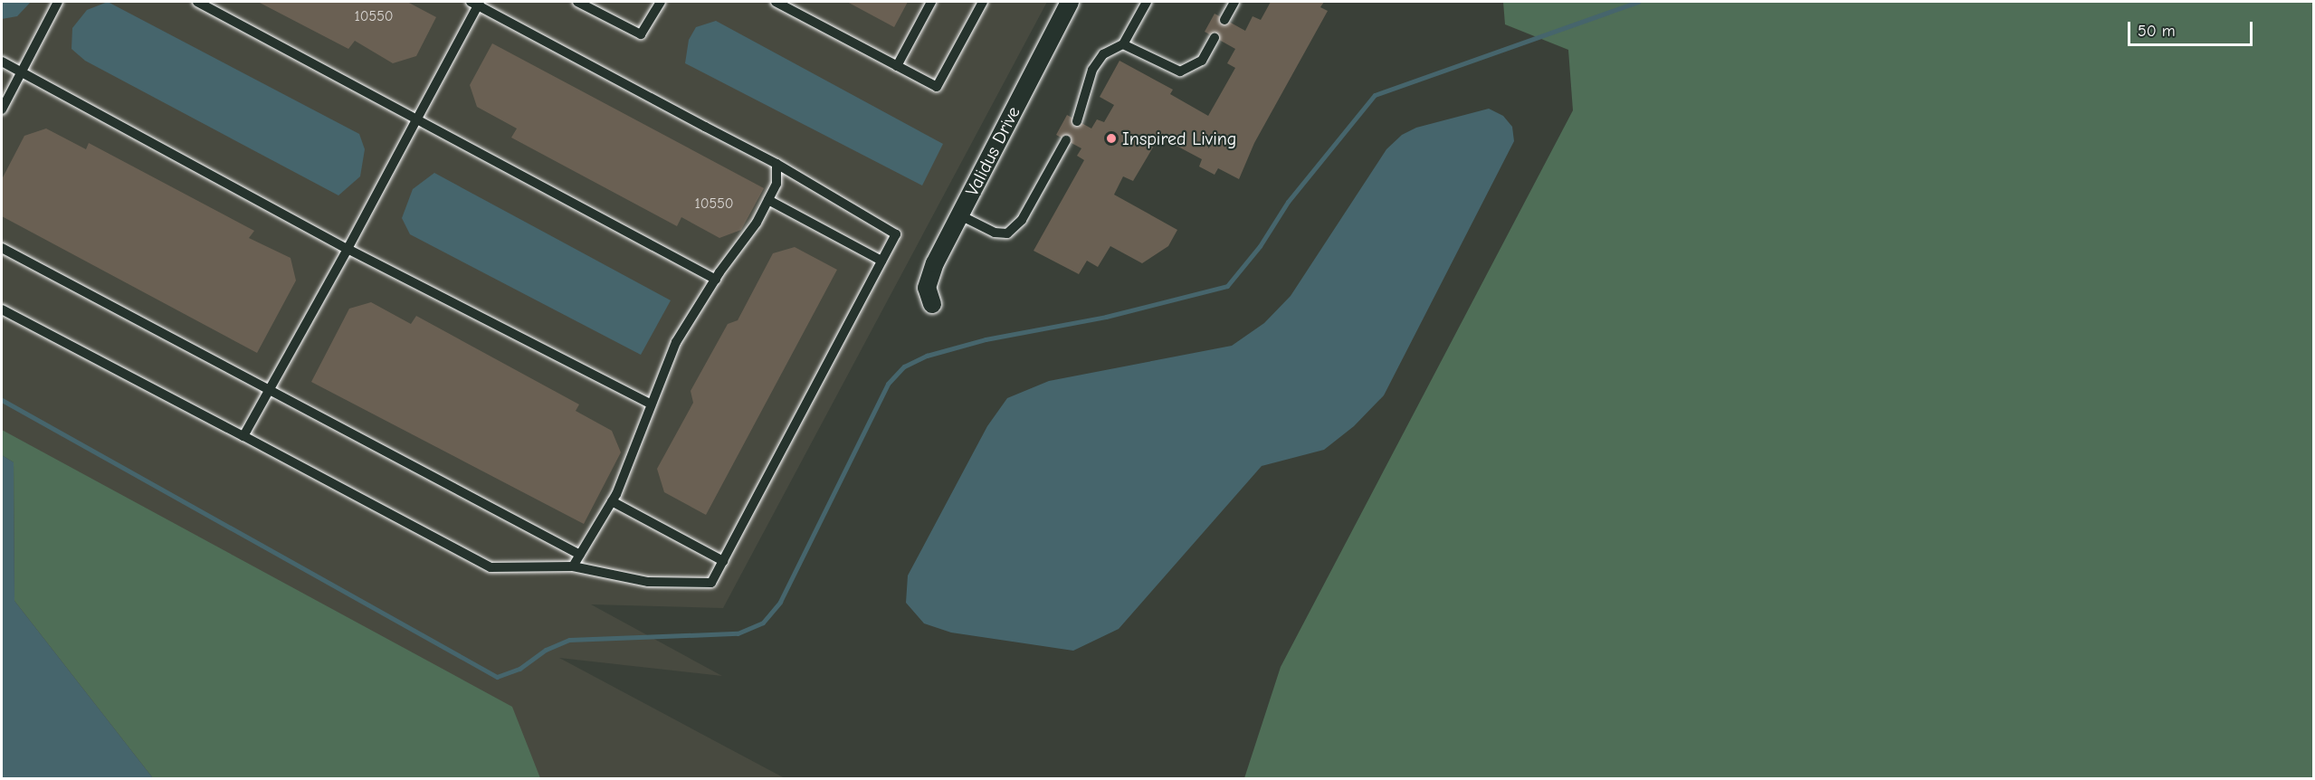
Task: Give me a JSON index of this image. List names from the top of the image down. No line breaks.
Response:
{"streets":{"street":["Validus Drive"]},"places":["Inspired Living"],"house_numbers":["10550","10550"],"scale_bar":"50 m"}
